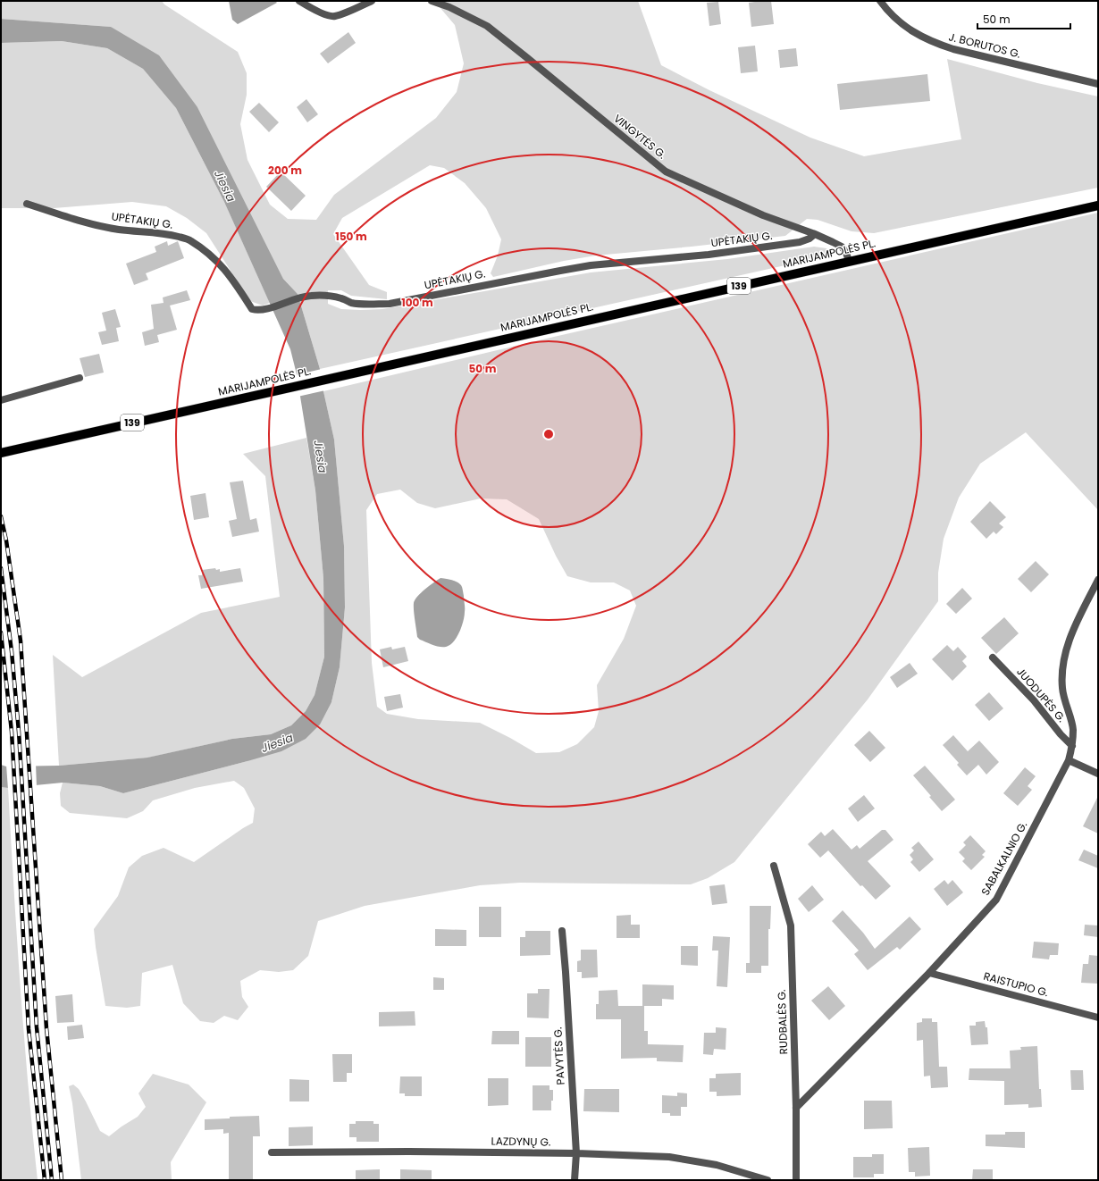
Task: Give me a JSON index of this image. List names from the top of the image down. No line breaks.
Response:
{"streets":{"main road":["MARIJAMPOLĖS PL.","139"],"street":["J. BORUTOS G.","VINGYTĖS G.","UPĖTAKIŲ G.","JUODUPĖS G.","SABALKALNIO G.","RAISTUPIO G.","RUDBALĖS G.","PAVYTĖS G.","LAZDYNŲ G."]},"crossings":[["VINGYTĖS G.","UPĖTAKIŲ G."],["VINGYTĖS G.","MARIJAMPOLĖS PL."],["JUODUPĖS G.","SABALKALNIO G."],["SABALKALNIO G.","RAISTUPIO G."],["SABALKALNIO G.","RUDBALĖS G."],["PAVYTĖS G.","LAZDYNŲ G."]],"water":["Jiesia"],"scale_bar":"50 m","rings":["200 m","150 m","100 m","50 m"]}
